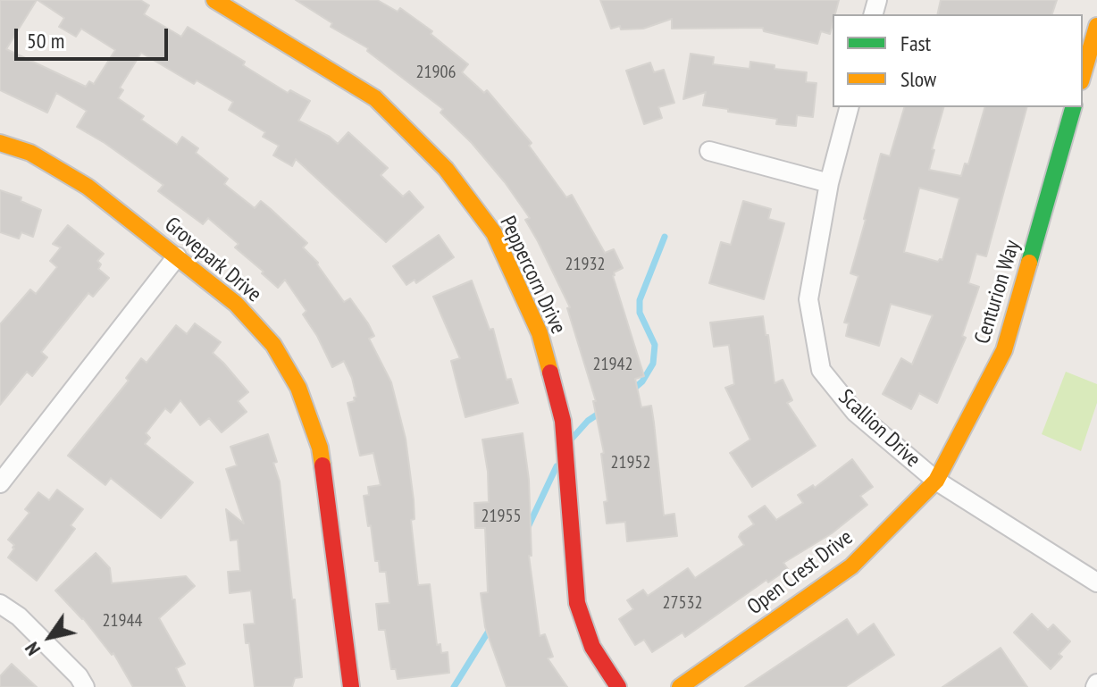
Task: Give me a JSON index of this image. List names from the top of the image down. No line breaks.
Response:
{"streets":{"street":["Grovepark Drive","Peppercorn Drive","Centurion Way","Scallion Drive","Open Crest Drive"]},"crossings":[["Centurion Way","Scallion Drive"],["Centurion Way","Open Crest Drive"],["Scallion Drive","Open Crest Drive"]],"house_numbers":["21906","21932","21942","21952","21955","27532","21944"],"legend":["Fast","Slow"],"scale_bar":"50 m","north":"bottom left"}
